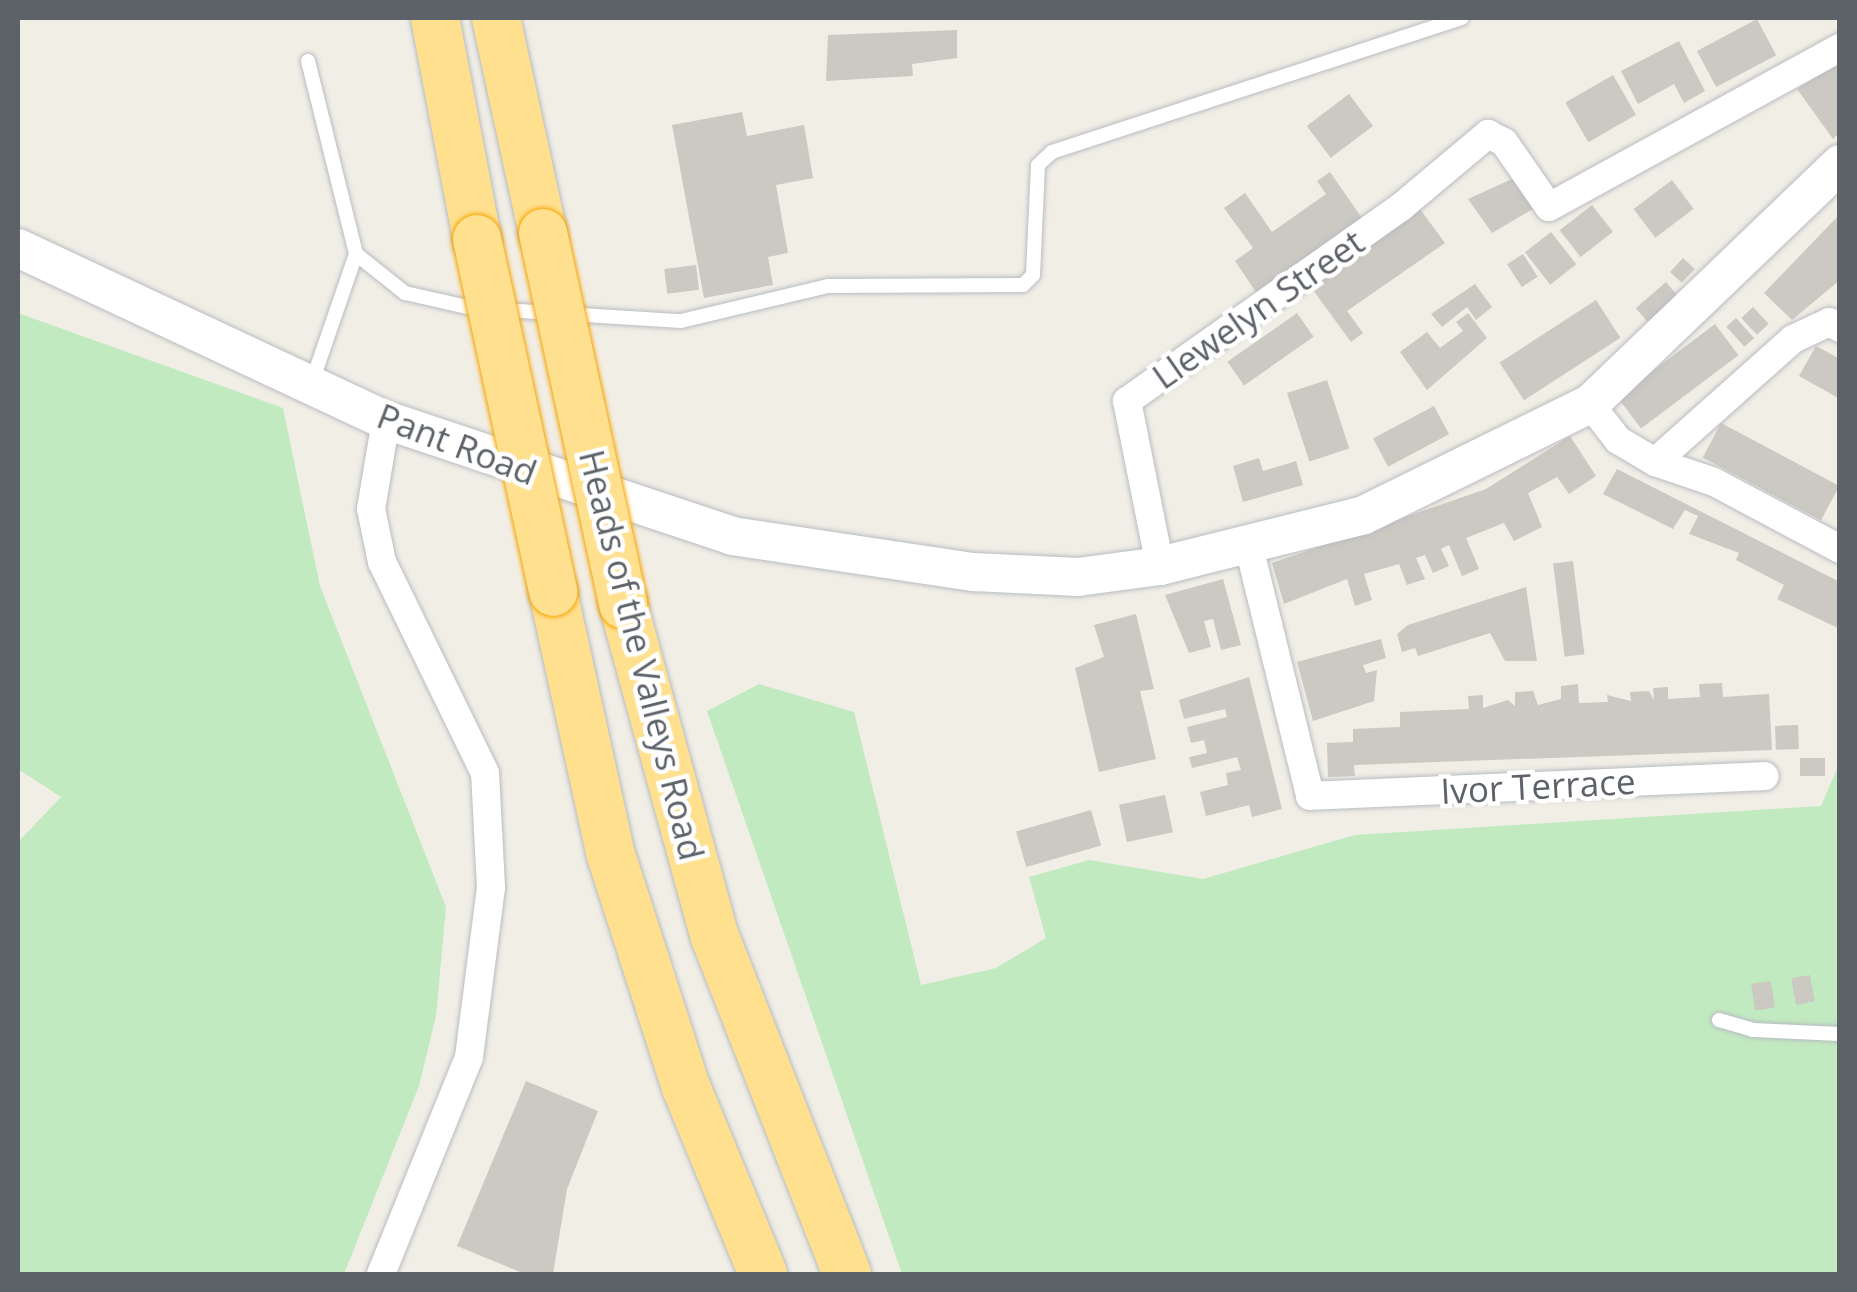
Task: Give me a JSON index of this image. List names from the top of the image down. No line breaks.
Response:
{"streets":{"highway":["Heads of the Valleys Road"],"street":["Llewelyn Street","Pant Road","Ivor Terrace"]},"crossings":[["Llewelyn Street","Pant Road"]]}
